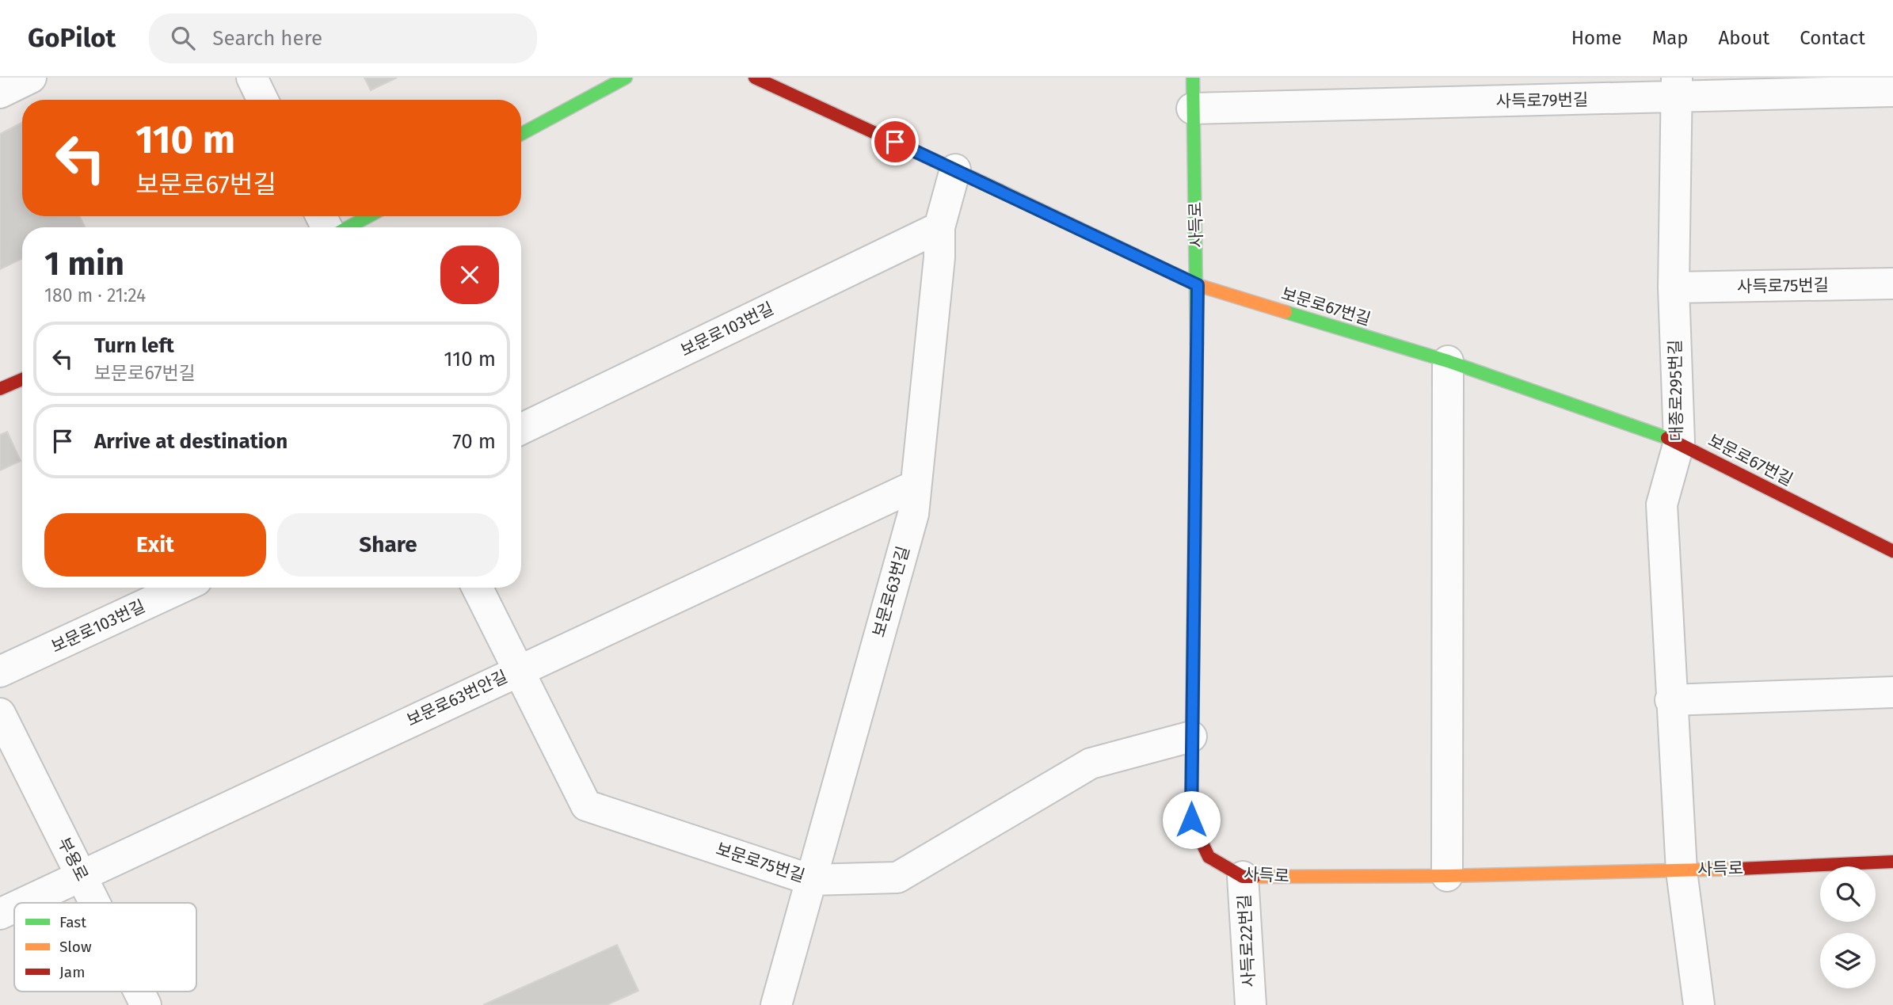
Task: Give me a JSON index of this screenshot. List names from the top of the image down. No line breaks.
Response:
{"streets":{"street":["사득로79번길","사득로","사득로75번길","보문로67번길","보문로103번길","대종로295번길","보문로63번길","보문로63번안길","부용로","보문로75번길","사득로22번길"]},"crossings":[["사득로79번길","사득로"],["사득로79번길","대종로295번길"],["사득로","보문로67번길"],["사득로","대종로295번길"],["사득로","보문로75번길"],["사득로","사득로22번길"],["사득로75번길","대종로295번길"],["보문로67번길","대종로295번길"],["보문로67번길","보문로63번길"],["보문로103번길","보문로63번길"],["보문로63번길","보문로63번안길"],["보문로63번길","보문로75번길"],["보문로63번안길","부용로"],["보문로63번안길","보문로75번길"]],"legend":["Fast","Slow","Jam"],"page":{"header":"GoPilot","search":"Search here","nav":["Home","Map","About","Contact"],"turn":["110 m","보문로67번길"],"heading":["1 min","180 m · 21:24"],"list":[{"name":"Turn left","note":"보문로67번길","value":"110 m"},{"name":"Arrive at destination","value":"70 m"}],"buttons":["Exit","Share"]}}
